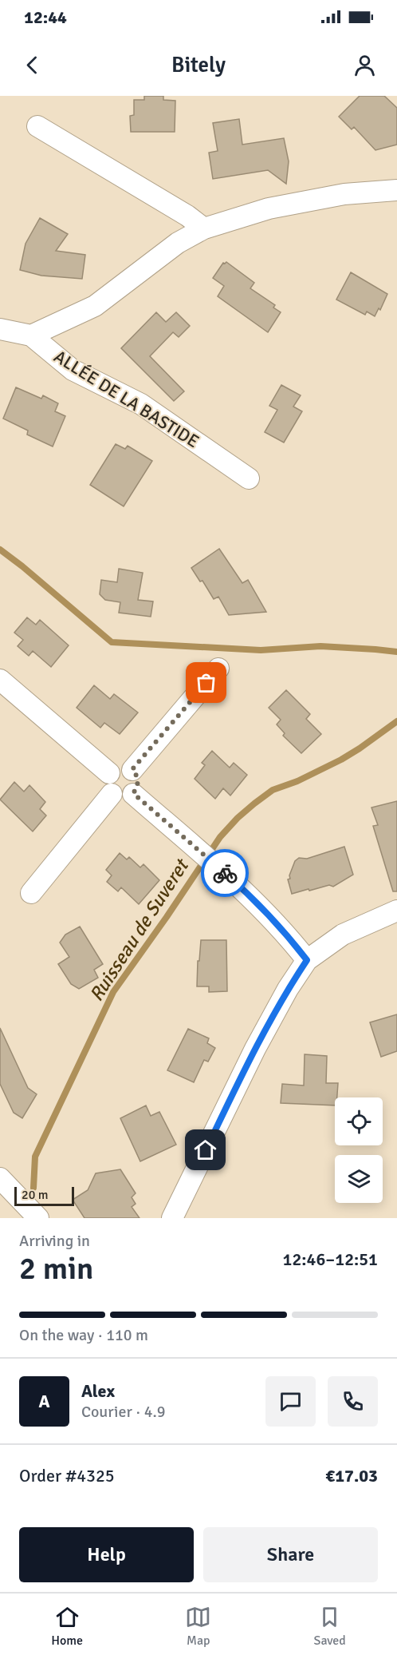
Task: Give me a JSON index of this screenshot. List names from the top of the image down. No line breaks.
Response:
{"streets":{"street":["ALLÉE DE LA BASTIDE"]},"water":["Ruisseau de Suveret"],"scale_bar":"20 m","page":{"status":"12:44","header":"Bitely","scale":"20 m","heading":["2 min","Arriving in","12:46–12:51"],"panel":["Alex","Courier · 4.9","Order #4325","€17.03"],"bar":"On the way · 110 m","round":"A","buttons":["Help","Share"],"tabs":["Home","Map","Saved"]}}
